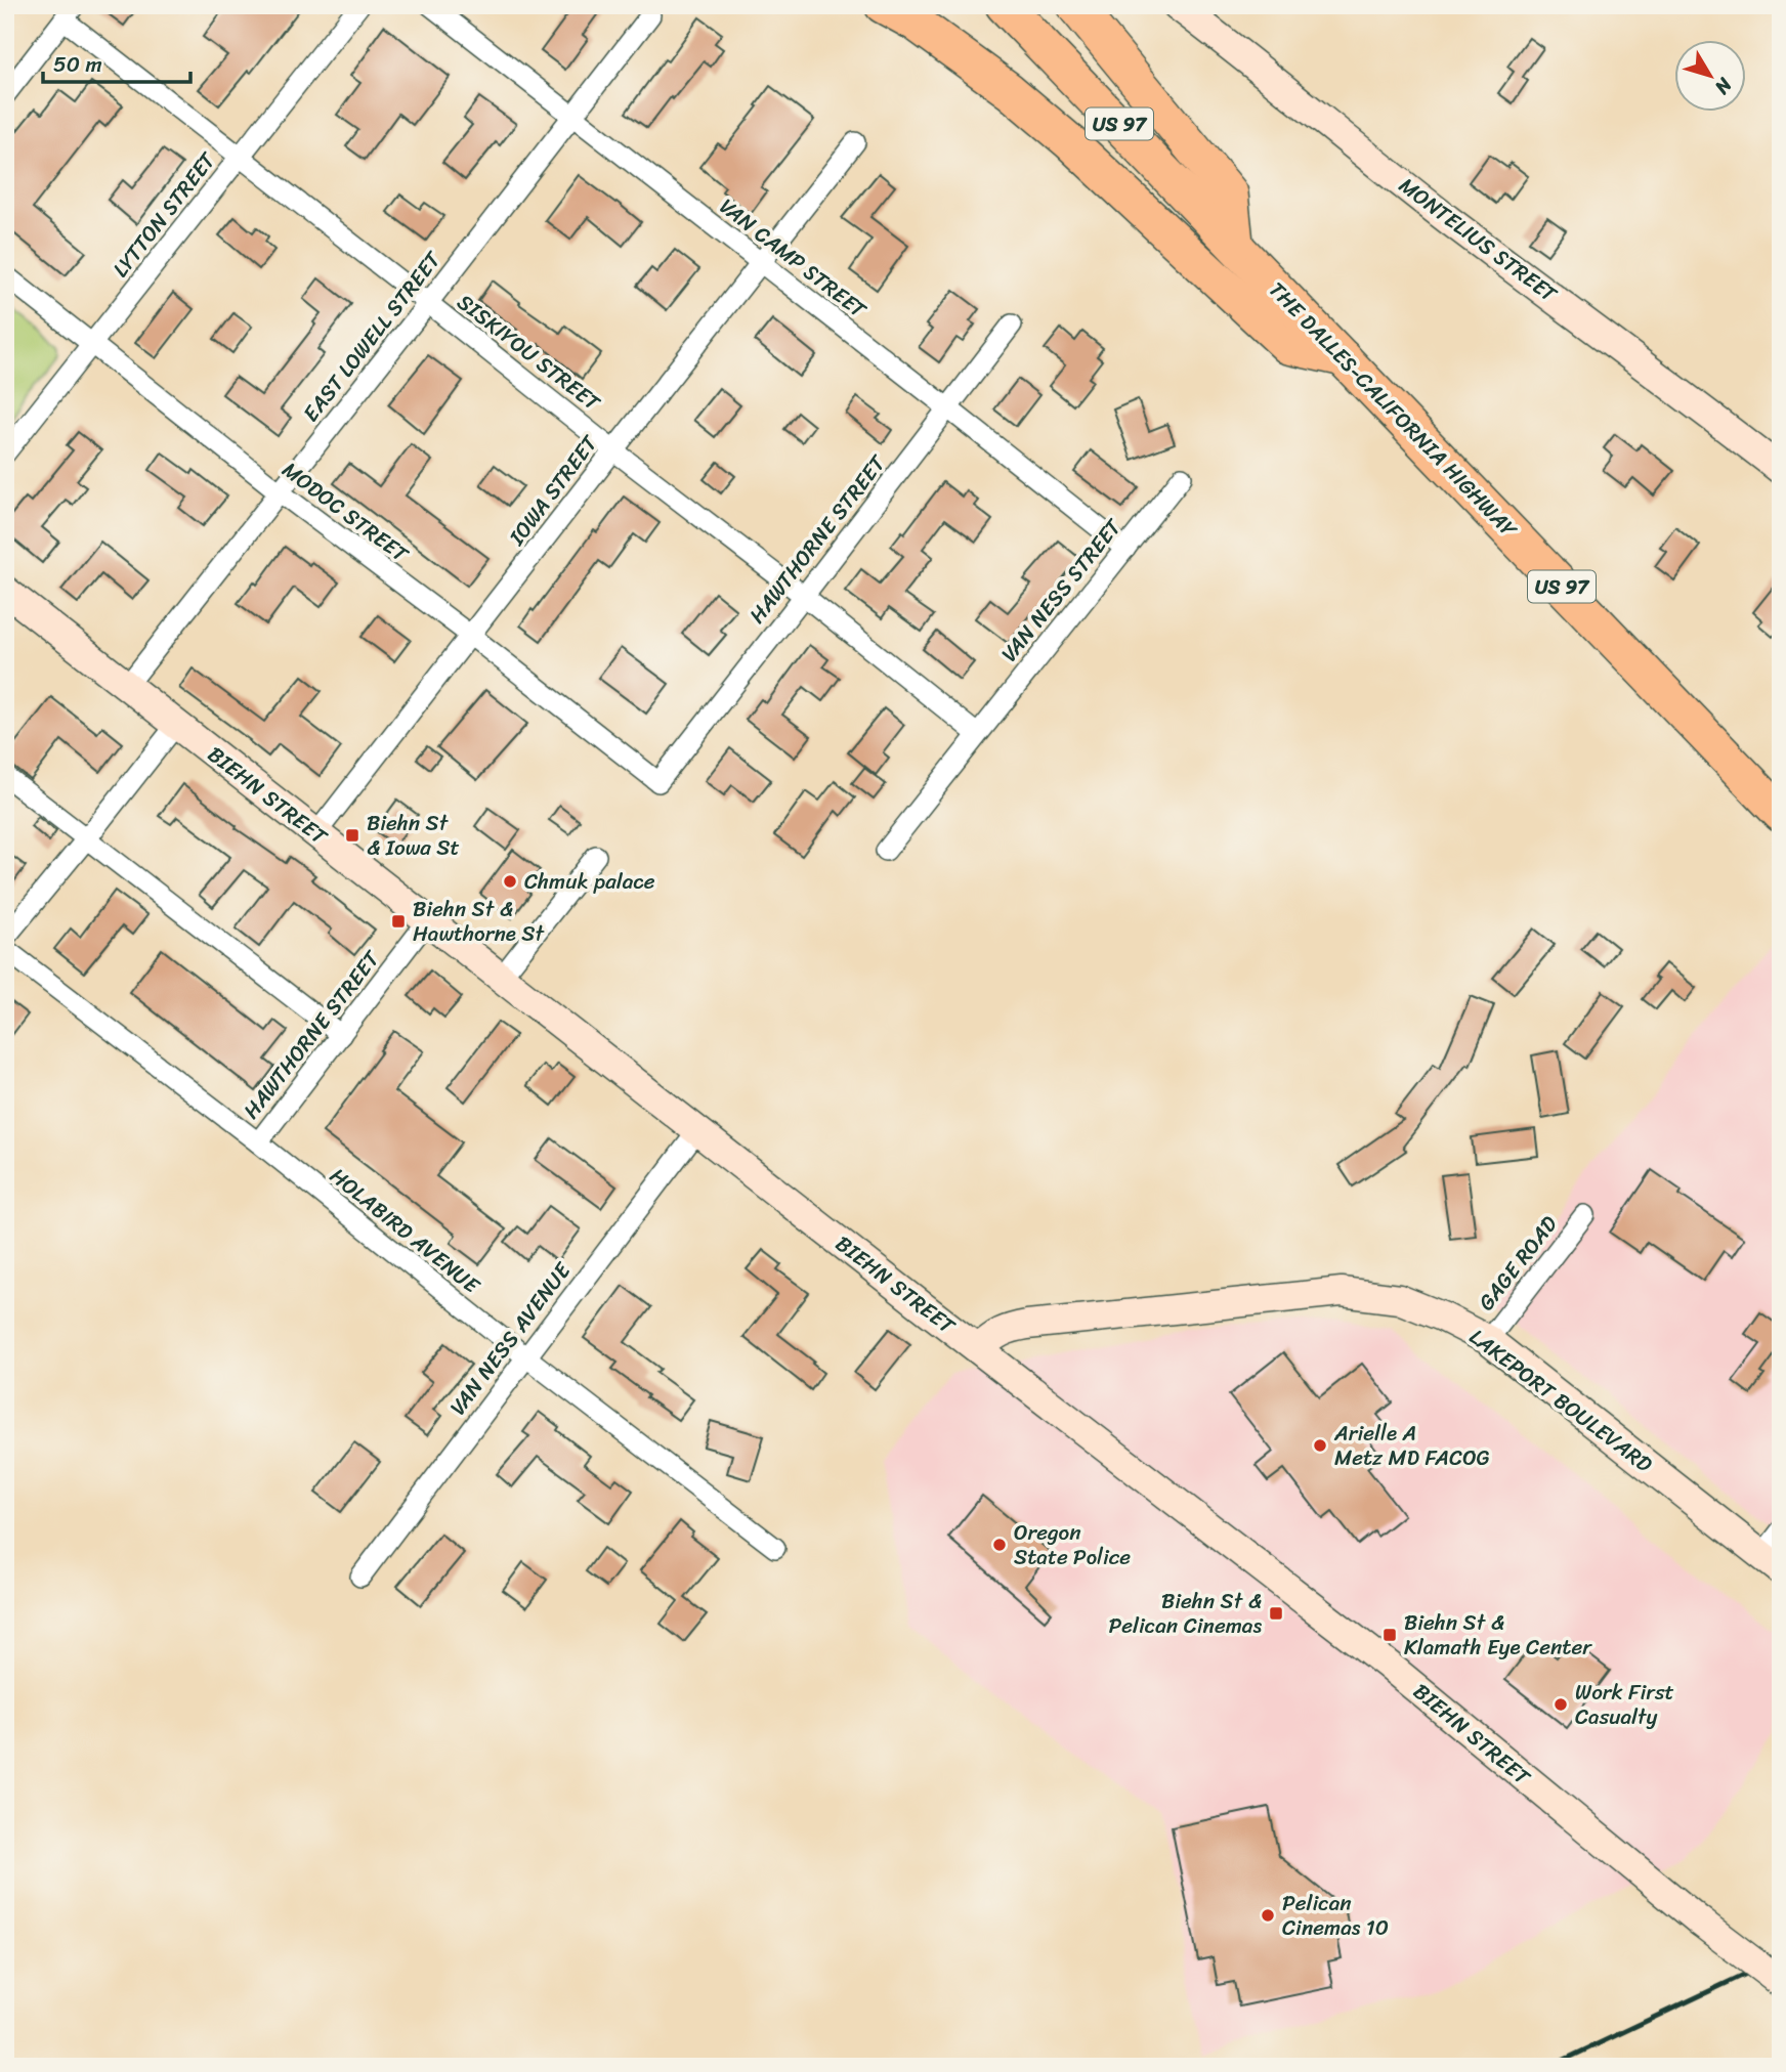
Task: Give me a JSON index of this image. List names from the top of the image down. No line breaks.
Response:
{"streets":{"highway":["US 97","THE DALLES-CALIFORNIA HIGHWAY"],"street":["LYTTON STREET","MONTELIUS STREET","VAN CAMP STREET","EAST LOWELL STREET","SISKIYOU STREET","IOWA STREET","MODOC STREET","HAWTHORNE STREET","VAN NESS STREET","BIEHN STREET","HOLABIRD AVENUE","GAGE ROAD","VAN NESS AVENUE","LAKEPORT BOULEVARD"]},"crossings":[["LYTTON STREET","SISKIYOU STREET"],["LYTTON STREET","MODOC STREET"],["VAN CAMP STREET","EAST LOWELL STREET"],["VAN CAMP STREET","IOWA STREET"],["VAN CAMP STREET","HAWTHORNE STREET"],["VAN CAMP STREET","VAN NESS STREET"],["EAST LOWELL STREET","SISKIYOU STREET"],["EAST LOWELL STREET","MODOC STREET"],["EAST LOWELL STREET","BIEHN STREET"],["SISKIYOU STREET","IOWA STREET"],["SISKIYOU STREET","HAWTHORNE STREET"],["SISKIYOU STREET","VAN NESS STREET"],["IOWA STREET","MODOC STREET"],["IOWA STREET","BIEHN STREET"],["MODOC STREET","HAWTHORNE STREET"],["HAWTHORNE STREET","BIEHN STREET"],["HAWTHORNE STREET","HOLABIRD AVENUE"],["BIEHN STREET","VAN NESS AVENUE"],["BIEHN STREET","LAKEPORT BOULEVARD"],["HOLABIRD AVENUE","VAN NESS AVENUE"],["GAGE ROAD","LAKEPORT BOULEVARD"]],"places":{"transit":["Biehn St & Iowa St","Biehn St & Hawthorne St","Biehn St & Pelican Cinemas","Biehn St & Klamath Eye Center"],"other":["Chmuk palace","Arielle A Metz MD FACOG","Oregon State Police","Work First Casualty","Pelican Cinemas 10"]},"scale_bar":"50 m","north":"bottom right"}
